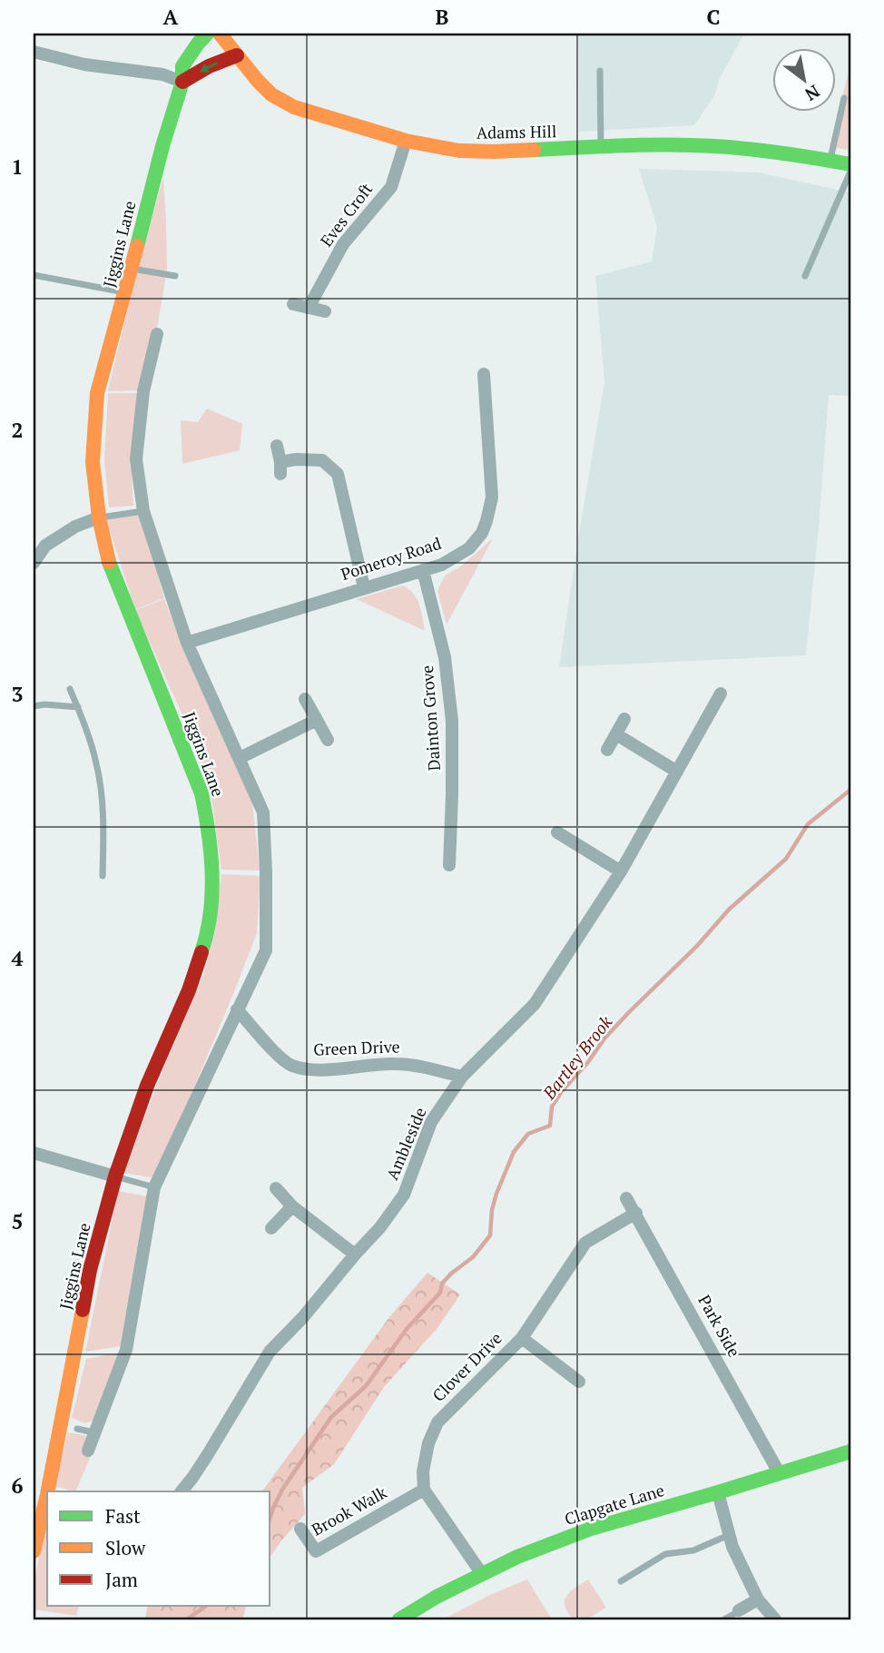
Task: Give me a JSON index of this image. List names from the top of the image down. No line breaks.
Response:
{"streets":{"street":["Adams Hill","Eves Croft","Jiggins Lane","Pomeroy Road","Dainton Grove","Green Drive","Ambleside","Park Side","Clover Drive","Clapgate Lane","Brook Walk"]},"crossings":[["Adams Hill","Eves Croft"],["Jiggins Lane","Pomeroy Road"],["Jiggins Lane","Green Drive"],["Pomeroy Road","Dainton Grove"],["Green Drive","Ambleside"],["Park Side","Clover Drive"],["Park Side","Clapgate Lane"],["Clover Drive","Brook Walk"]],"water":["Bartley Brook"],"legend":["Fast","Slow","Jam"],"north":"bottom right","grid":{"columns":["A","B","C"],"rows":["1","2","3","4","5","6"]}}
